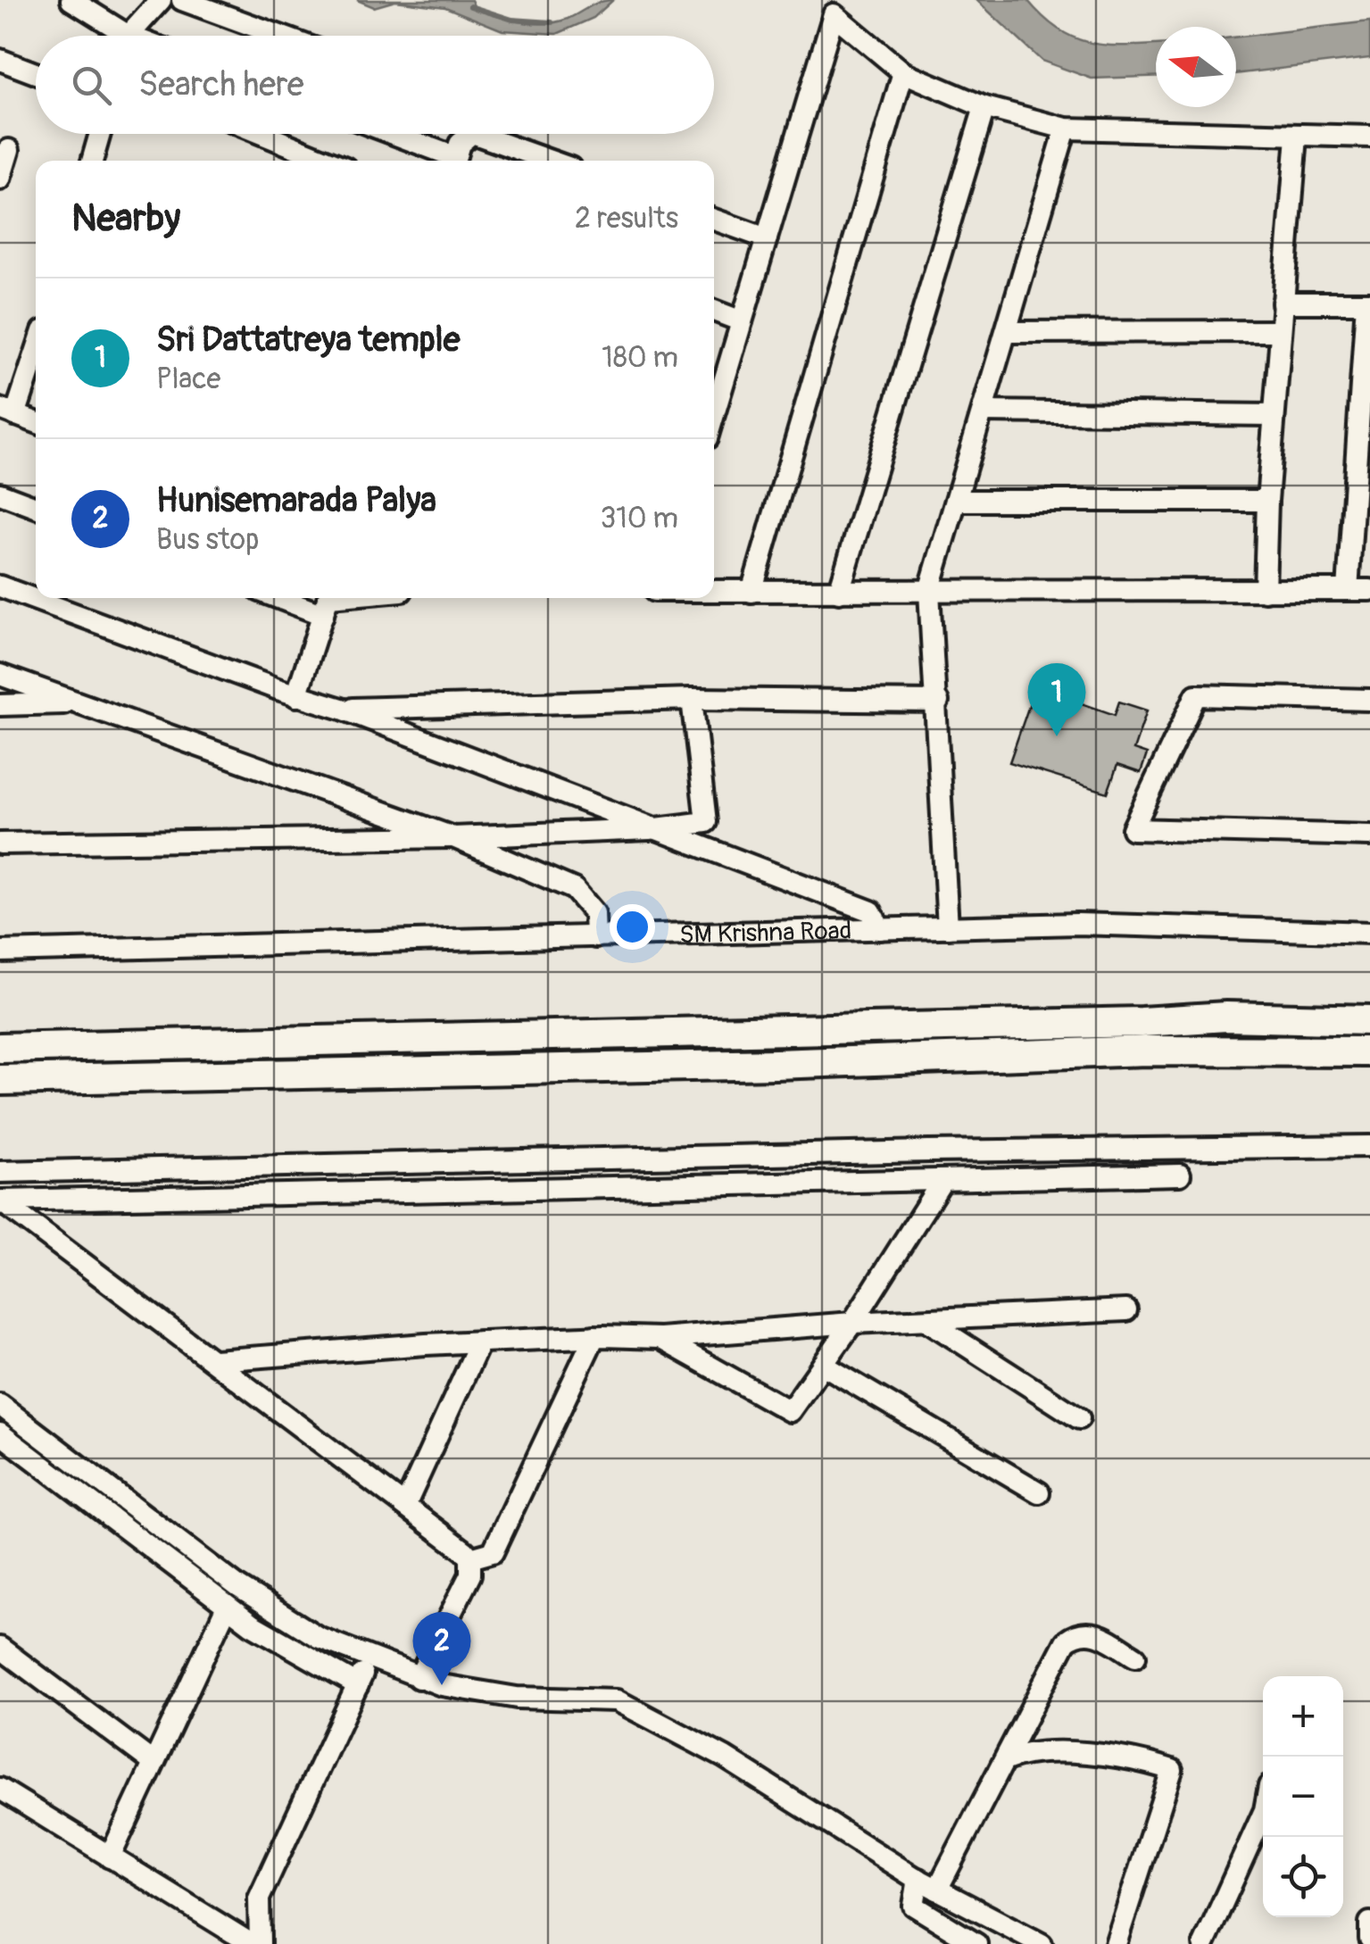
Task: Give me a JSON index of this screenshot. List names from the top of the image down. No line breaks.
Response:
{"streets":{"street":["SM Krishna Road"]},"north":"left","page":{"search":"Search here","heading":["Nearby","2 results"],"list":[{"mark":"1","name":"Sri Dattatreya temple","note":"Place","value":"180 m"},{"mark":"2","name":"Hunisemarada Palya","note":"Bus stop","value":"310 m"}],"pins":["1","2"],"map_buttons":["+","−"]}}
